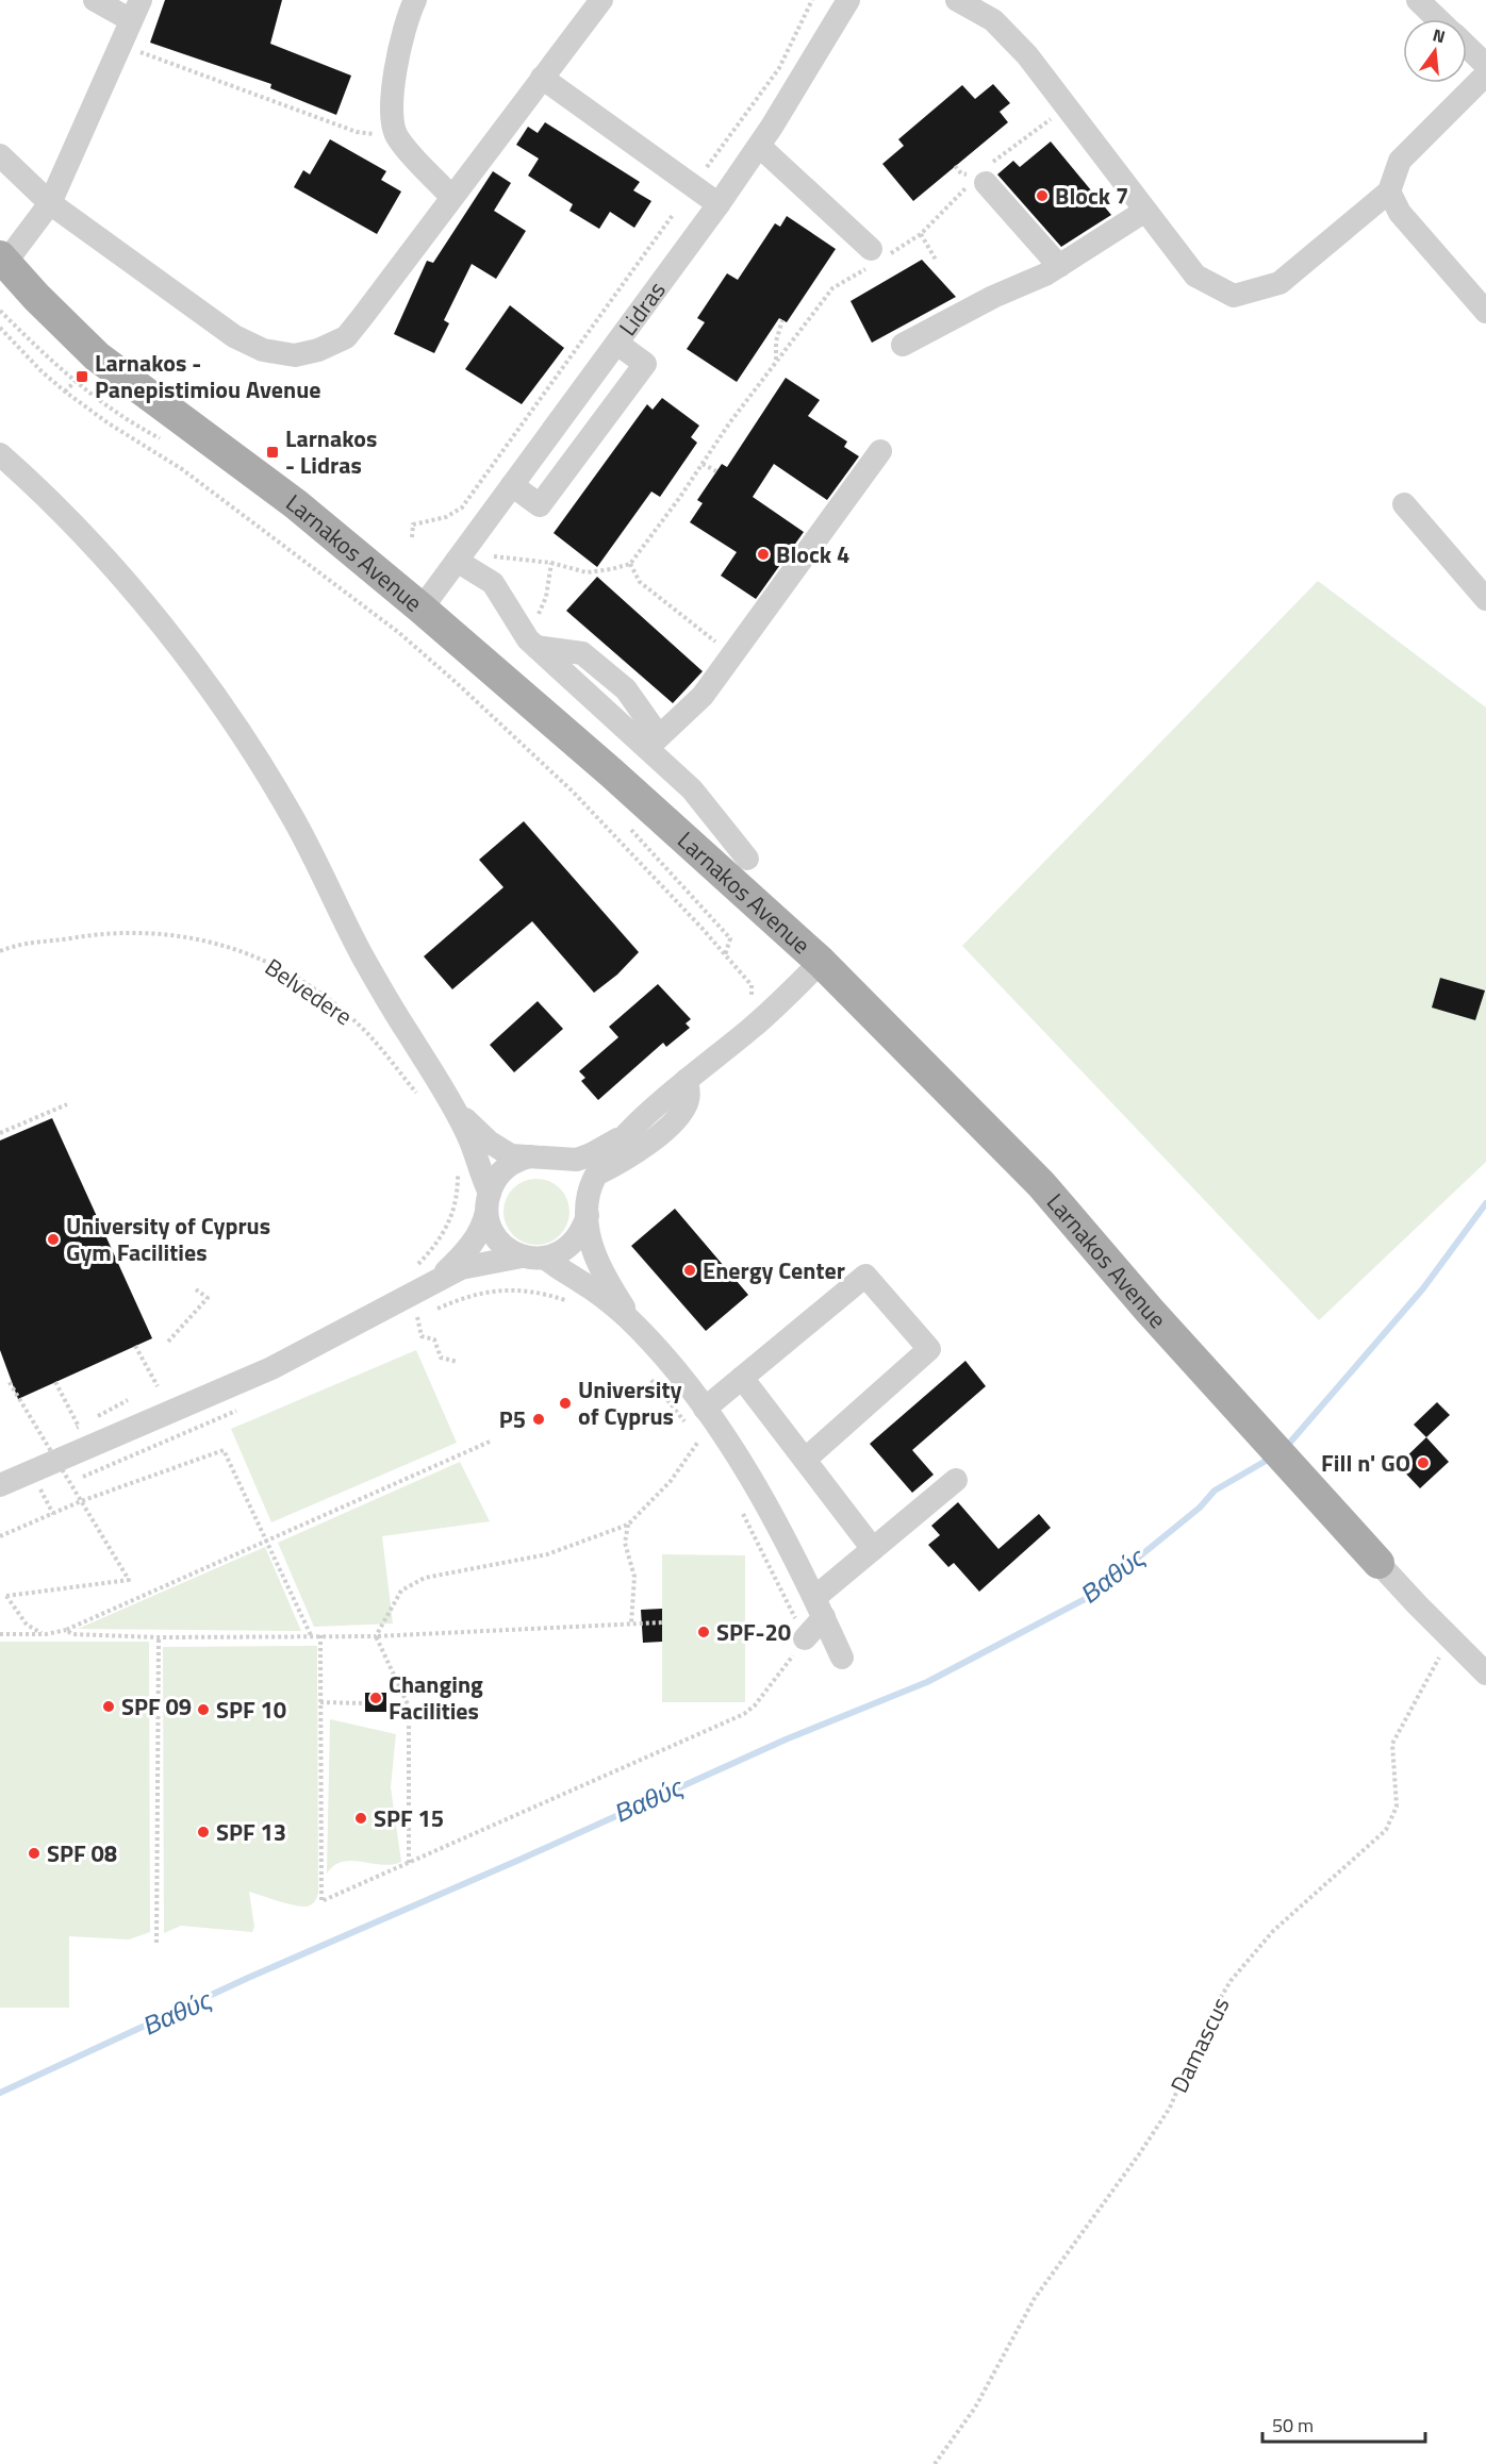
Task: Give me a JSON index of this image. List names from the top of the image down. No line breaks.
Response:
{"streets":{"main road":["Larnakos Avenue"],"street":["Lidras"],"path":["Belvedere","Damascus"]},"crossings":[["Lidras","Larnakos Avenue"],["Larnakos Avenue","Damascus"]],"water":["Βαθύς"],"places":{"other":["Block 7","Block 4","University of Cyprus Gym Facilities","Energy Center","University of Cyprus","P5","Fill n' GO","SPF-20","Changing Facilities","SPF 09","SPF 10","SPF 15","SPF 13","SPF 08"],"transit":["Larnakos - Panepistimiou Avenue","Larnakos - Lidras"]},"scale_bar":"50 m","north":"top"}
